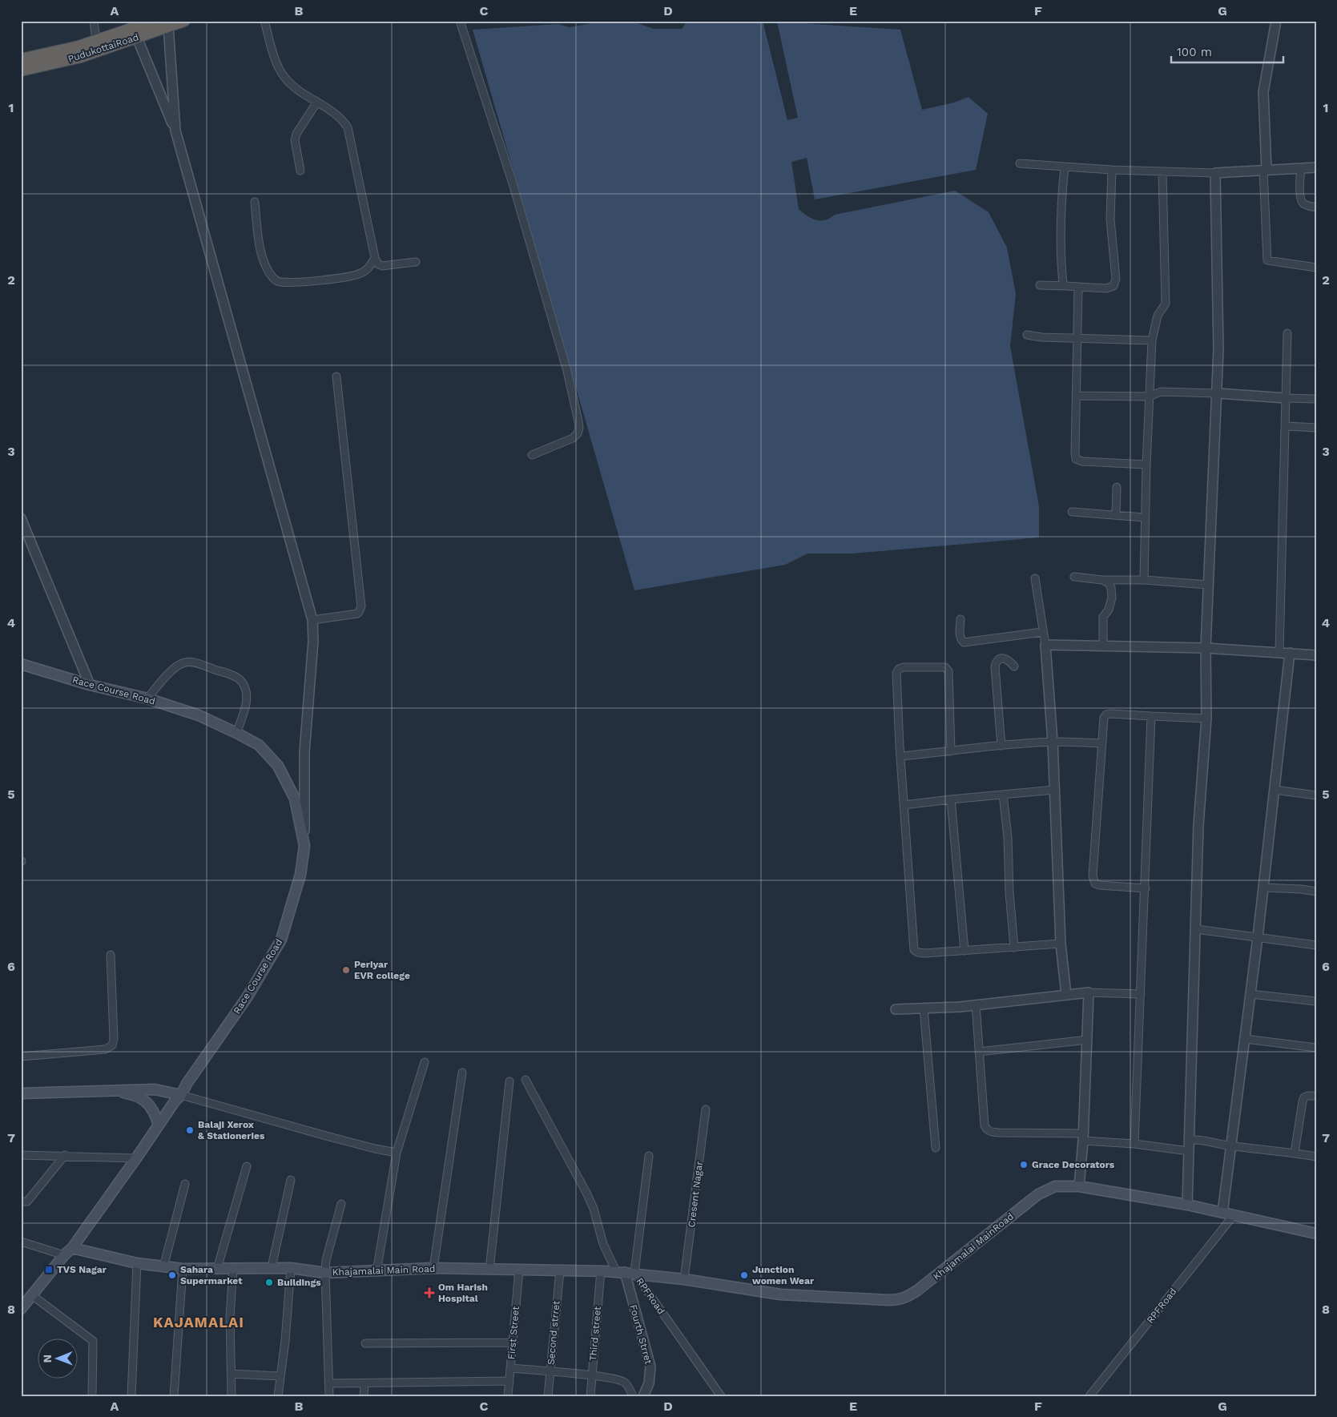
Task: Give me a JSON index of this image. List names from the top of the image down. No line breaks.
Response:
{"streets":{"highway":["PudukottaiRoad"],"main road":["Race Course Road","Khajamalai MainRoad","Khajamalai Main Road"],"street":["Cresent Nagar","RPFRoad","First Street","Second strret","Third street","Fourth Strret"]},"crossings":[["Race Course Road","Khajamalai Main Road"],["Cresent Nagar","Khajamalai MainRoad"],["Khajamalai MainRoad","Khajamalai Main Road"],["Khajamalai MainRoad","RPFRoad"],["Khajamalai MainRoad","Fourth Strret"],["Khajamalai Main Road","RPFRoad"],["Khajamalai Main Road","First Street"],["Khajamalai Main Road","Second strret"],["Khajamalai Main Road","Third street"],["Khajamalai Main Road","Fourth Strret"],["RPFRoad","Fourth Strret"]],"districts":["KAJAMALAI"],"places":{"other":["Periyar EVR college","Balaji Xerox & Stationeries","Grace Decorators","Sahara Supermarket","Junction women Wear","Buildings"],"transit":["TVS Nagar"],"health":["Om Harish Hospital"]},"scale_bar":"100 m","north":"left","grid":{"columns":["A","B","C","D","E","F","G"],"rows":["1","2","3","4","5","6","7","8"]}}
